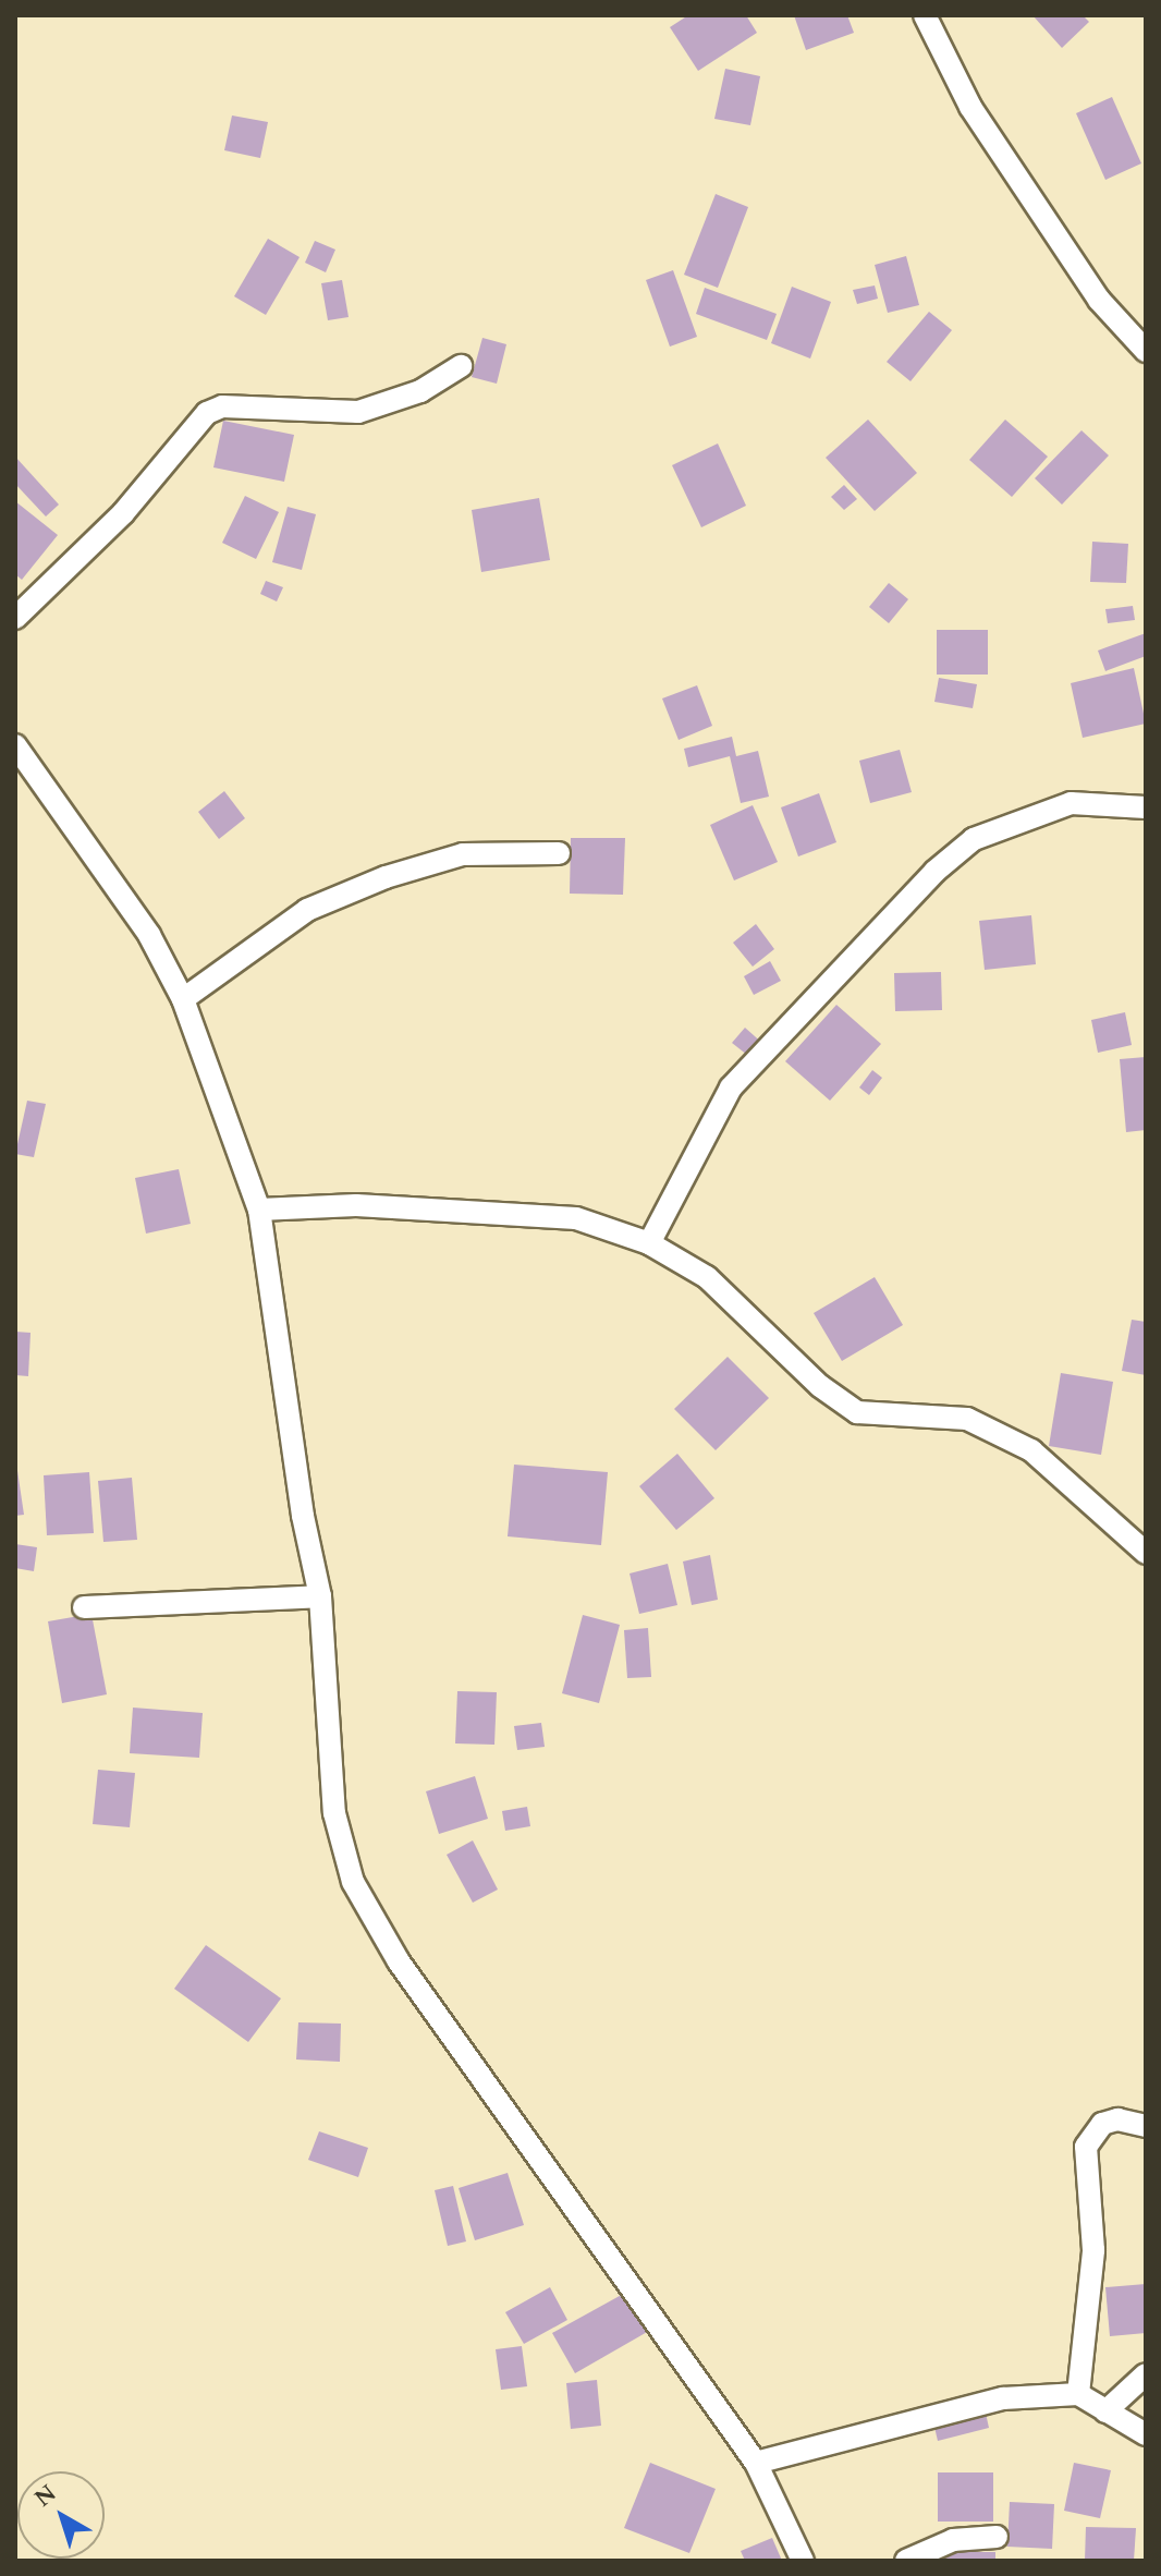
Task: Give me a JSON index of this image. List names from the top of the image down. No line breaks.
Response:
{"north":"top left"}
